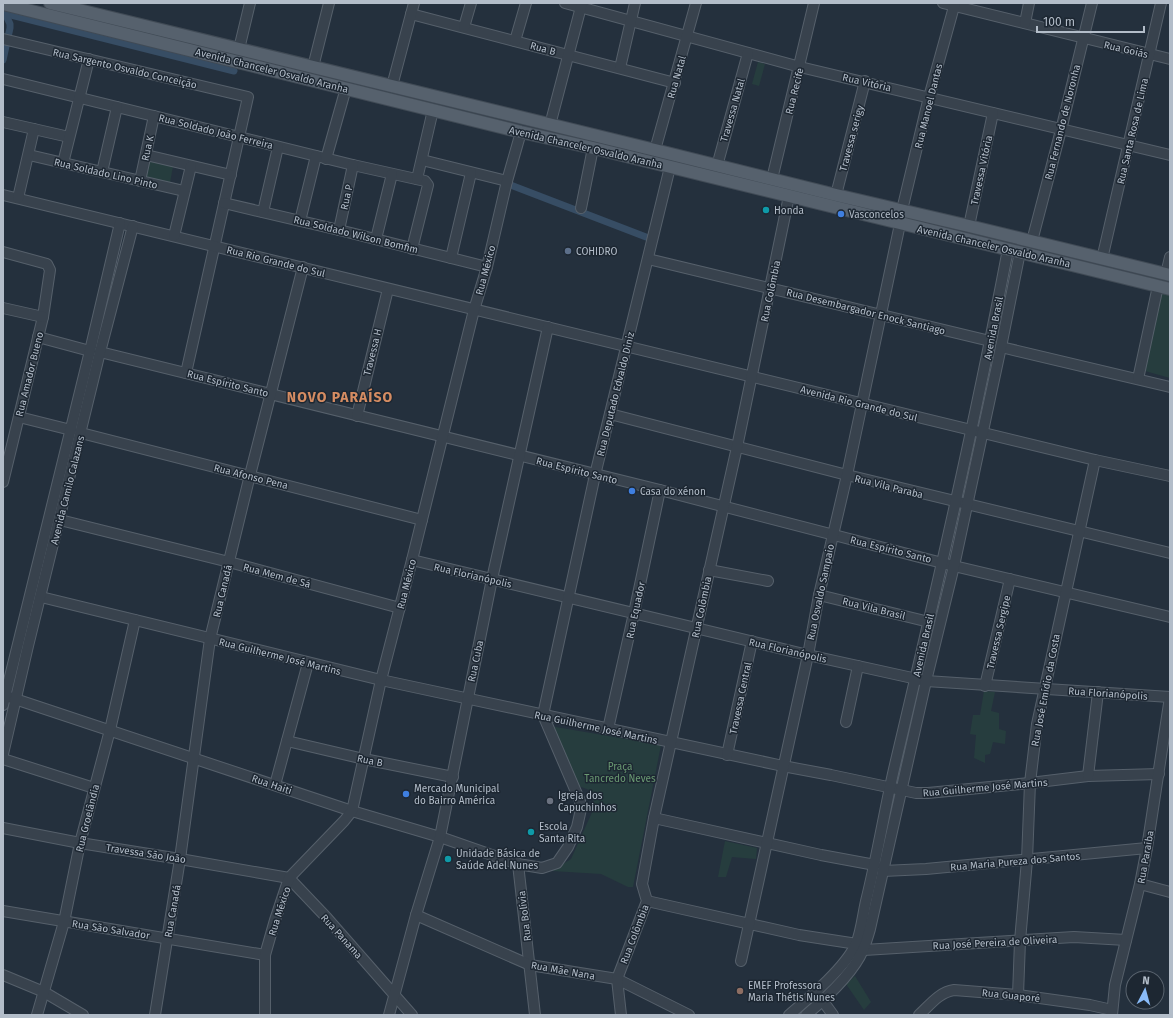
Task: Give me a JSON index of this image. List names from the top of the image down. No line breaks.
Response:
{"streets":{"main road":["Avenida Chanceler Osvaldo Aranha"],"street":["Rua B","Rua Goiás","Rua Sargento Osvaldo Conceição","Rua Natal","Rua Vitória","Rua Recife","Rua Manoel Dantas","Travessa Natal","Rua Fernando de Noronha","Rua Soldado João Ferreira","Rua Santa Rosa de Lima","Travessa serigy","Rua K","Travessa Vitória","Rua Soldado Lino Pinto","Rua P","Rua Soldado Wilson Bomfim","Rua Rio Grande do Sul","Rua México","Rua Colômbia","Rua Desembargador Enock Santiago","Avenida Brasil","Travessa H","Rua Amador Bueno","Rua Espírito Santo","Rua Deputado Edvaldo Diniz","Avenida Rio Grande do Sul","Rua Afonso Pena","Rua Vila Paraba","Avenida Camilo Calazans","Rua Mem de Sá","Rua Florianópolis","Rua Canadá","Rua Osvaldo Sampaio","Rua Vila Brasil","Rua Equador","Travessa Sergipe","Rua Guilherme José Martins","Rua Cuba","Rua José Emídio da Costa","Travessa Central","Rua Haiti","Rua Groelândia","Travessa São João","Rua Paraíba","Rua Maria Pureza dos Santos","Rua Bolívia","Rua São Salvador","Rua Panama","Rua José Pereira de Oliveira","Rua Mãe Nana","Rua Guaporé"]},"crossings":[["Rua B","Rua Natal"],["Rua B","Rua México"],["Rua B","Rua Cuba"],["Rua Goiás","Rua Manoel Dantas"],["Rua Goiás","Rua Fernando de Noronha"],["Rua Goiás","Rua Santa Rosa de Lima"],["Rua Sargento Osvaldo Conceição","Rua Soldado João Ferreira"],["Avenida Chanceler Osvaldo Aranha","Rua Natal"],["Avenida Chanceler Osvaldo Aranha","Rua Recife"],["Avenida Chanceler Osvaldo Aranha","Rua Manoel Dantas"],["Avenida Chanceler Osvaldo Aranha","Travessa Natal"],["Avenida Chanceler Osvaldo Aranha","Rua Fernando de Noronha"],["Avenida Chanceler Osvaldo Aranha","Rua Santa Rosa de Lima"],["Avenida Chanceler Osvaldo Aranha","Travessa serigy"],["Avenida Chanceler Osvaldo Aranha","Travessa Vitória"],["Avenida Chanceler Osvaldo Aranha","Rua México"],["Avenida Chanceler Osvaldo Aranha","Rua Colômbia"],["Avenida Chanceler Osvaldo Aranha","Avenida Brasil"],["Avenida Chanceler Osvaldo Aranha","Rua Deputado Edvaldo Diniz"],["Avenida Chanceler Osvaldo Aranha","Rua Osvaldo Sampaio"],["Rua Natal","Rua Vitória"],["Rua Vitória","Rua Recife"],["Rua Vitória","Rua Manoel Dantas"],["Rua Vitória","Travessa Natal"],["Rua Vitória","Rua Fernando de Noronha"],["Rua Vitória","Rua Santa Rosa de Lima"],["Rua Vitória","Travessa serigy"],["Rua Vitória","Travessa Vitória"],["Rua Soldado João Ferreira","Rua K"],["Rua Soldado João Ferreira","Rua P"],["Rua Soldado João Ferreira","Rua Soldado Wilson Bomfim"],["Rua K","Rua Soldado Lino Pinto"],["Rua P","Rua Soldado Wilson Bomfim"],["Rua Soldado Wilson Bomfim","Rua México"],["Rua Rio Grande do Sul","Rua México"],["Rua Rio Grande do Sul","Travessa H"],["Rua Rio Grande do Sul","Avenida Rio Grande do Sul"],["Rua Rio Grande do Sul","Avenida Camilo Calazans"],["Rua Rio Grande do Sul","Rua Canadá"],["Rua Rio Grande do Sul","Rua Cuba"],["Rua México","Rua Espírito Santo"],["Rua México","Rua Afonso Pena"],["Rua México","Rua Mem de Sá"],["Rua México","Rua Florianópolis"],["Rua México","Rua Guilherme José Martins"],["Rua México","Rua Haiti"],["Rua México","Travessa São João"],["Rua México","Rua São Salvador"],["Rua México","Rua Panama"],["Rua Colômbia","Rua Desembargador Enock Santiago"],["Rua Colômbia","Rua Espírito Santo"],["Rua Colômbia","Avenida Rio Grande do Sul"],["Rua Colômbia","Rua Vila Paraba"],["Rua Colômbia","Rua Florianópolis"],["Rua Colômbia","Rua Guilherme José Martins"],["Rua Colômbia","Rua Maria Pureza dos Santos"],["Rua Colômbia","Rua José Pereira de Oliveira"],["Rua Colômbia","Rua Mãe Nana"],["Rua Desembargador Enock Santiago","Avenida Brasil"],["Rua Desembargador Enock Santiago","Rua Deputado Edvaldo Diniz"],["Rua Desembargador Enock Santiago","Rua Osvaldo Sampaio"],["Avenida Brasil","Rua Espírito Santo"],["Avenida Brasil","Avenida Rio Grande do Sul"],["Avenida Brasil","Rua Vila Paraba"],["Avenida Brasil","Rua Florianópolis"],["Avenida Brasil","Rua Vila Brasil"],["Avenida Brasil","Rua Guilherme José Martins"],["Avenida Brasil","Rua Maria Pureza dos Santos"],["Avenida Brasil","Rua José Pereira de Oliveira"],["Travessa H","Rua Espírito Santo"],["Rua Amador Bueno","Rua Espírito Santo"],["Rua Amador Bueno","Rua Afonso Pena"],["Rua Espírito Santo","Rua Deputado Edvaldo Diniz"],["Rua Espírito Santo","Avenida Camilo Calazans"],["Rua Espírito Santo","Rua Canadá"],["Rua Espírito Santo","Rua Osvaldo Sampaio"],["Rua Espírito Santo","Rua Equador"],["Rua Espírito Santo","Travessa Sergipe"],["Rua Espírito Santo","Rua Cuba"],["Rua Espírito Santo","Rua José Emídio da Costa"],["Rua Deputado Edvaldo Diniz","Avenida Rio Grande do Sul"],["Rua Deputado Edvaldo Diniz","Rua Vila Paraba"],["Rua Deputado Edvaldo Diniz","Rua Florianópolis"],["Rua Deputado Edvaldo Diniz","Rua Guilherme José Martins"],["Rua Deputado Edvaldo Diniz","Rua Haiti"],["Avenida Rio Grande do Sul","Rua Osvaldo Sampaio"],["Avenida Rio Grande do Sul","Rua Cuba"],["Avenida Rio Grande do Sul","Rua José Emídio da Costa"],["Rua Afonso Pena","Avenida Camilo Calazans"],["Rua Afonso Pena","Rua Canadá"],["Rua Vila Paraba","Rua Osvaldo Sampaio"],["Rua Vila Paraba","Rua José Emídio da Costa"],["Avenida Camilo Calazans","Rua Mem de Sá"],["Avenida Camilo Calazans","Rua Guilherme José Martins"],["Avenida Camilo Calazans","Rua Haiti"],["Rua Mem de Sá","Rua Canadá"],["Rua Florianópolis","Rua Osvaldo Sampaio"],["Rua Florianópolis","Rua Equador"],["Rua Florianópolis","Travessa Sergipe"],["Rua Florianópolis","Rua Cuba"],["Rua Florianópolis","Rua José Emídio da Costa"],["Rua Florianópolis","Travessa Central"],["Rua Florianópolis","Rua Paraíba"],["Rua Canadá","Rua Guilherme José Martins"],["Rua Canadá","Rua Haiti"],["Rua Canadá","Travessa São João"],["Rua Canadá","Rua São Salvador"],["Rua Osvaldo Sampaio","Rua Vila Brasil"],["Rua Osvaldo Sampaio","Rua Guilherme José Martins"],["Rua Osvaldo Sampaio","Rua Maria Pureza dos Santos"],["Rua Osvaldo Sampaio","Rua José Pereira de Oliveira"],["Rua Equador","Rua Guilherme José Martins"],["Rua Guilherme José Martins","Rua Cuba"],["Rua Guilherme José Martins","Rua José Emídio da Costa"],["Rua Guilherme José Martins","Travessa Central"],["Rua Guilherme José Martins","Rua Haiti"],["Rua Guilherme José Martins","Rua Groelândia"],["Rua Guilherme José Martins","Rua Paraíba"],["Rua Cuba","Rua Haiti"],["Rua Cuba","Rua Panama"],["Rua Cuba","Rua Mãe Nana"],["Rua José Emídio da Costa","Rua Maria Pureza dos Santos"],["Rua José Emídio da Costa","Rua José Pereira de Oliveira"],["Rua José Emídio da Costa","Rua Guaporé"],["Rua Haiti","Rua Groelândia"],["Rua Haiti","Rua Bolívia"],["Rua Groelândia","Travessa São João"],["Rua Groelândia","Rua São Salvador"],["Travessa São João","Rua Panama"],["Rua Paraíba","Rua Maria Pureza dos Santos"],["Rua Paraíba","Rua José Pereira de Oliveira"],["Rua Paraíba","Rua Guaporé"],["Rua Bolívia","Rua Mãe Nana"]],"districts":["NOVO PARAÍSO"],"parks":["Praça Tancredo Neves"],"places":["Honda","Vasconcelos","COHIDRO","Casa do xénon","Mercado Municipal do Bairro América","Igreja dos Capuchinhos","Escola Santa Rita","Unidade Básica de Saúde Adel Nunes","EMEF Professora Maria Thétis Nunes"],"scale_bar":"100 m","north":"top"}
